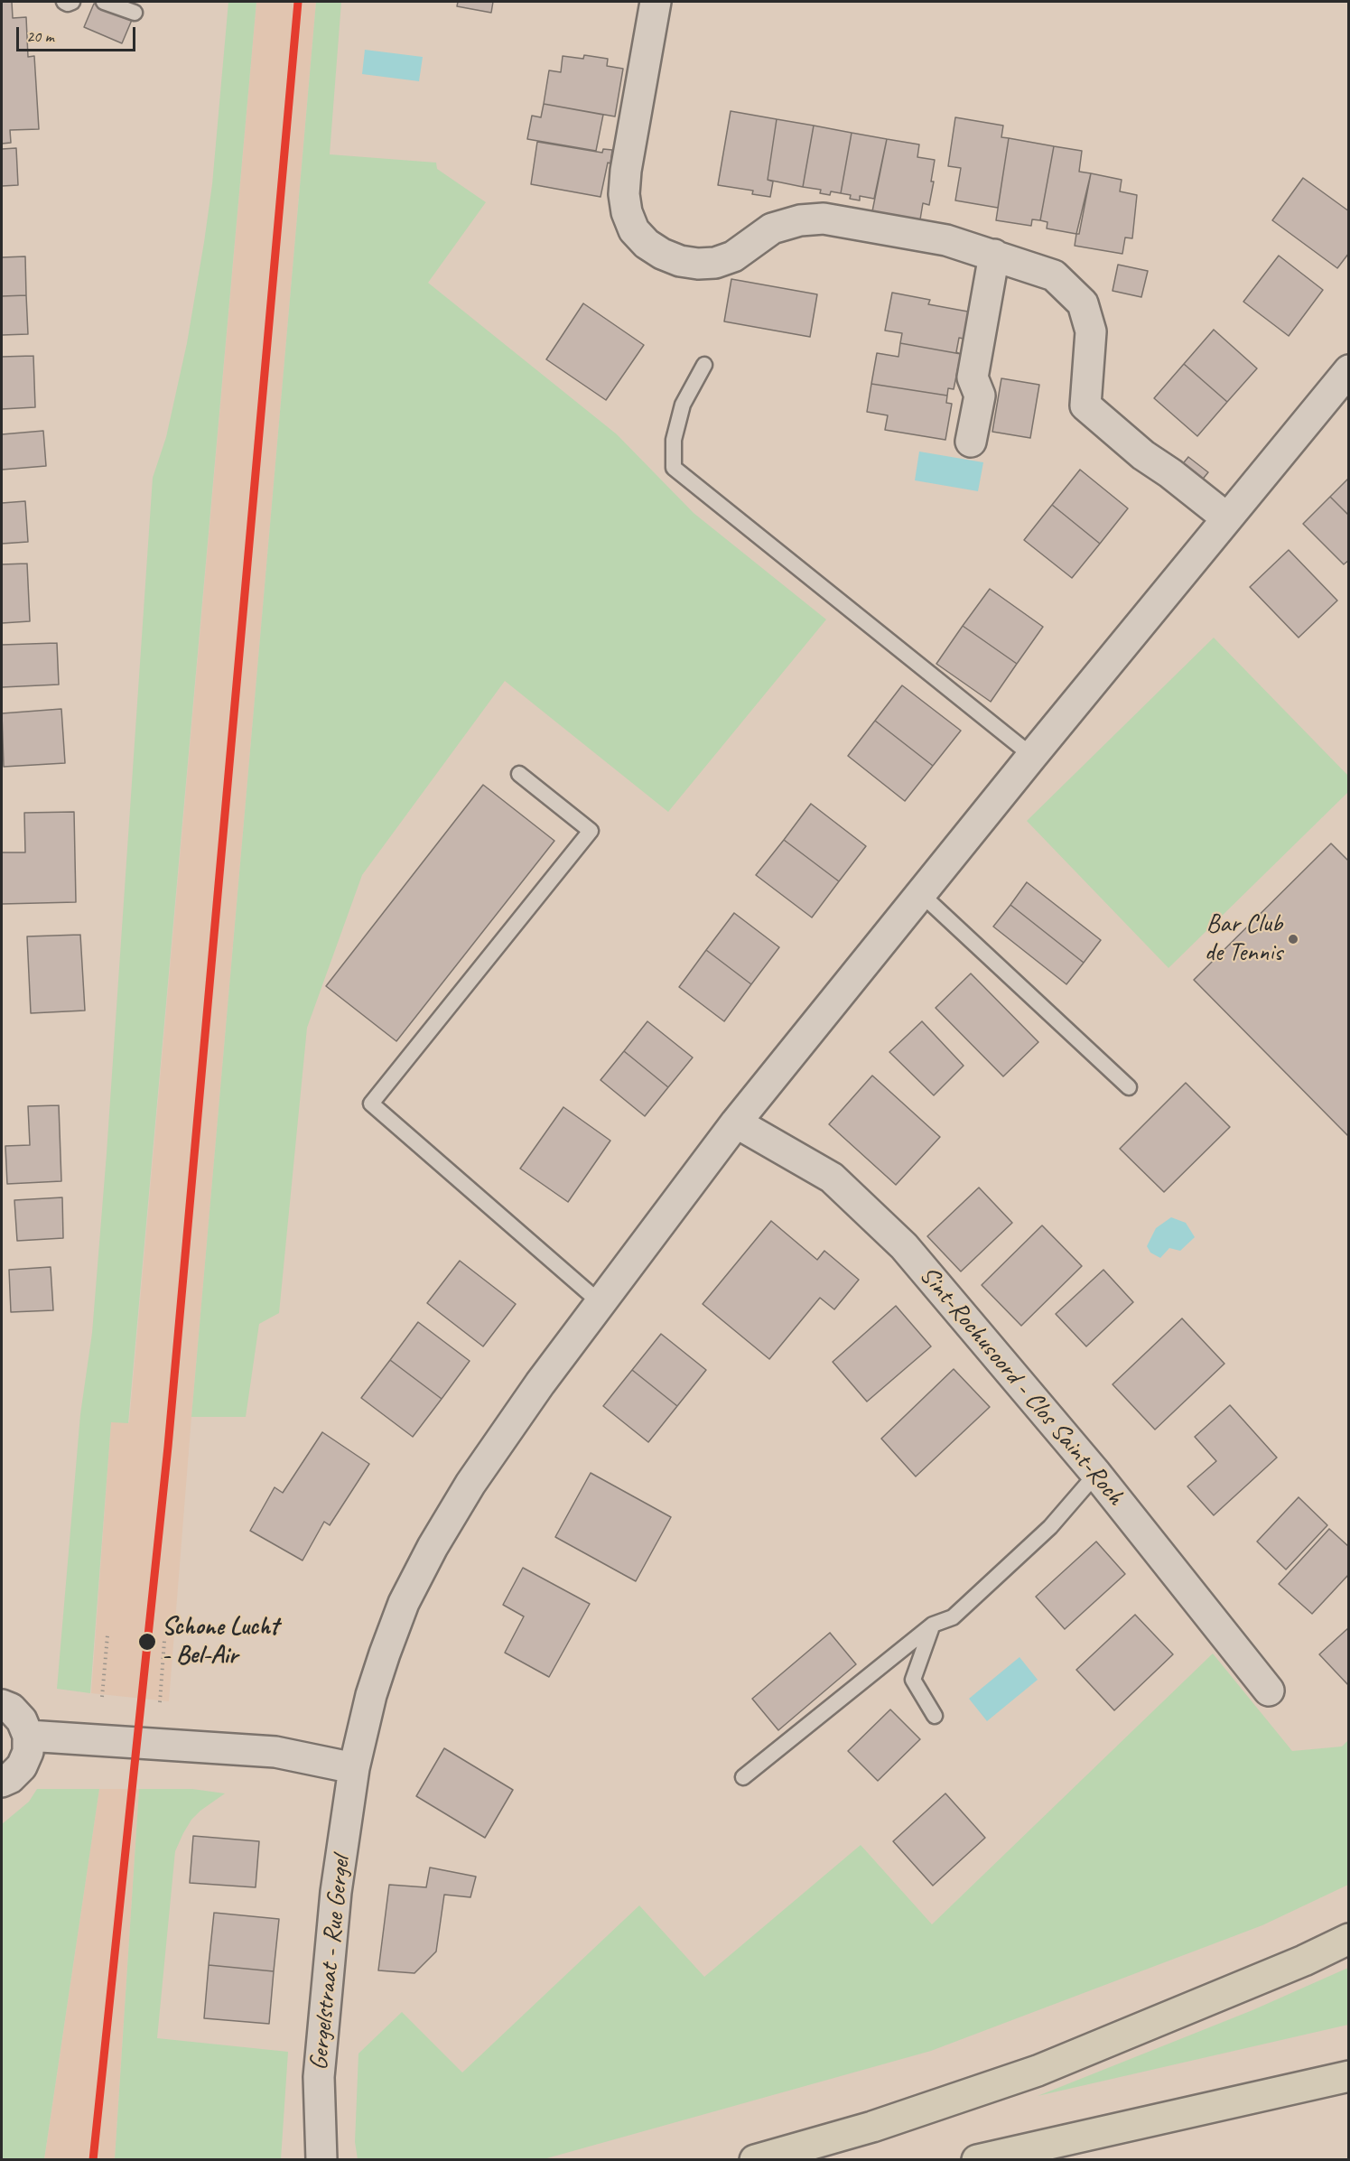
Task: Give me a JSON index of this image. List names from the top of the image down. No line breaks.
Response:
{"streets":{"street":["Sint-Rochusoord - Clos Saint-Roch","Gergelstraat - Rue Gergel"]},"crossings":[["Sint-Rochusoord - Clos Saint-Roch","Gergelstraat - Rue Gergel"]],"places":["Bar Club de Tennis","Schone Lucht - Bel-Air"],"scale_bar":"20 m"}
